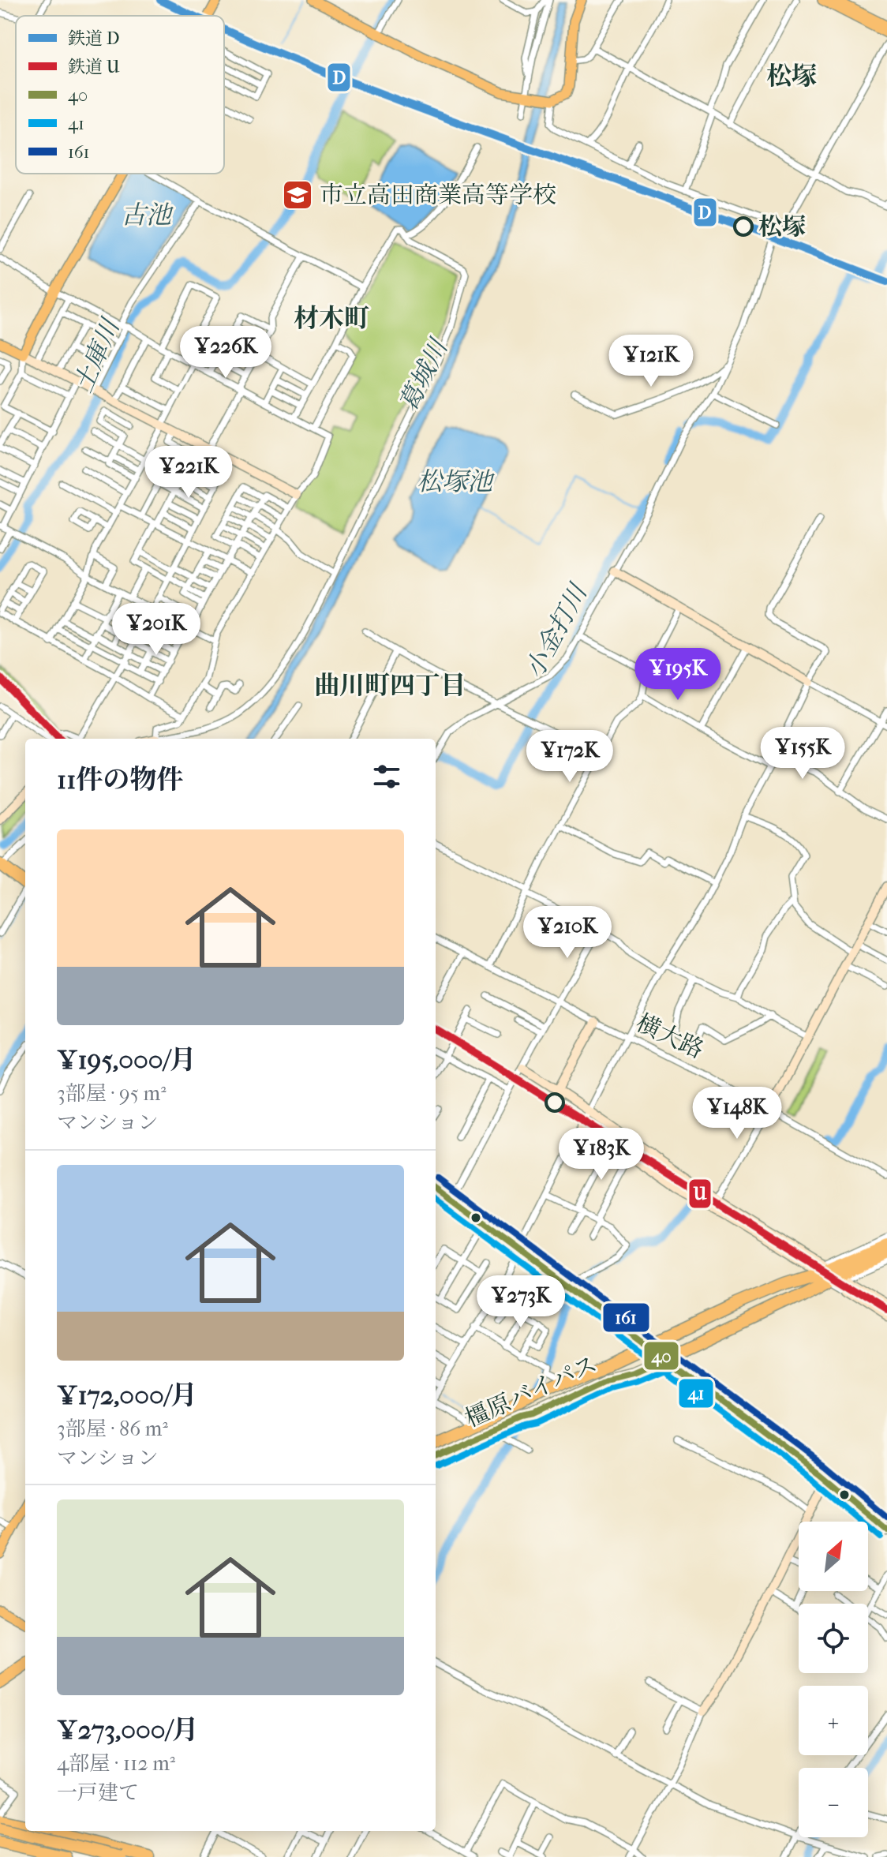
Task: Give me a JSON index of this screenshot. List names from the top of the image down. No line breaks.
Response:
{"streets":{"highway":["橿原バイパス"],"street":["横大路"]},"districts":["松塚","材木町","曲川町四丁目"],"water":["古池","土庫川","葛城川","松塚池","小金打川"],"places":{"school or university":["市立高田商業高等学校"],"other":["松塚"]},"lines":["rail line D","rail line U","transit line 161","transit line 40","transit line 41"],"legend":["鉄道 D","鉄道 U","40","41","161"],"north":"top right","page":{"price":["¥226K","¥121K","¥221K","¥201K","¥195K","¥155K","¥172K","¥210K","¥148K","¥183K","¥273K"],"heading":"11件の物件","list":[{"name":"¥195,000/月","note":"3部屋 · 95 m² · マンション"},{"name":"¥172,000/月","note":"3部屋 · 86 m² · マンション"},{"name":"¥273,000/月","note":"4部屋 · 112 m² · 一戸建て"}],"map_buttons":["+","−"]}}
